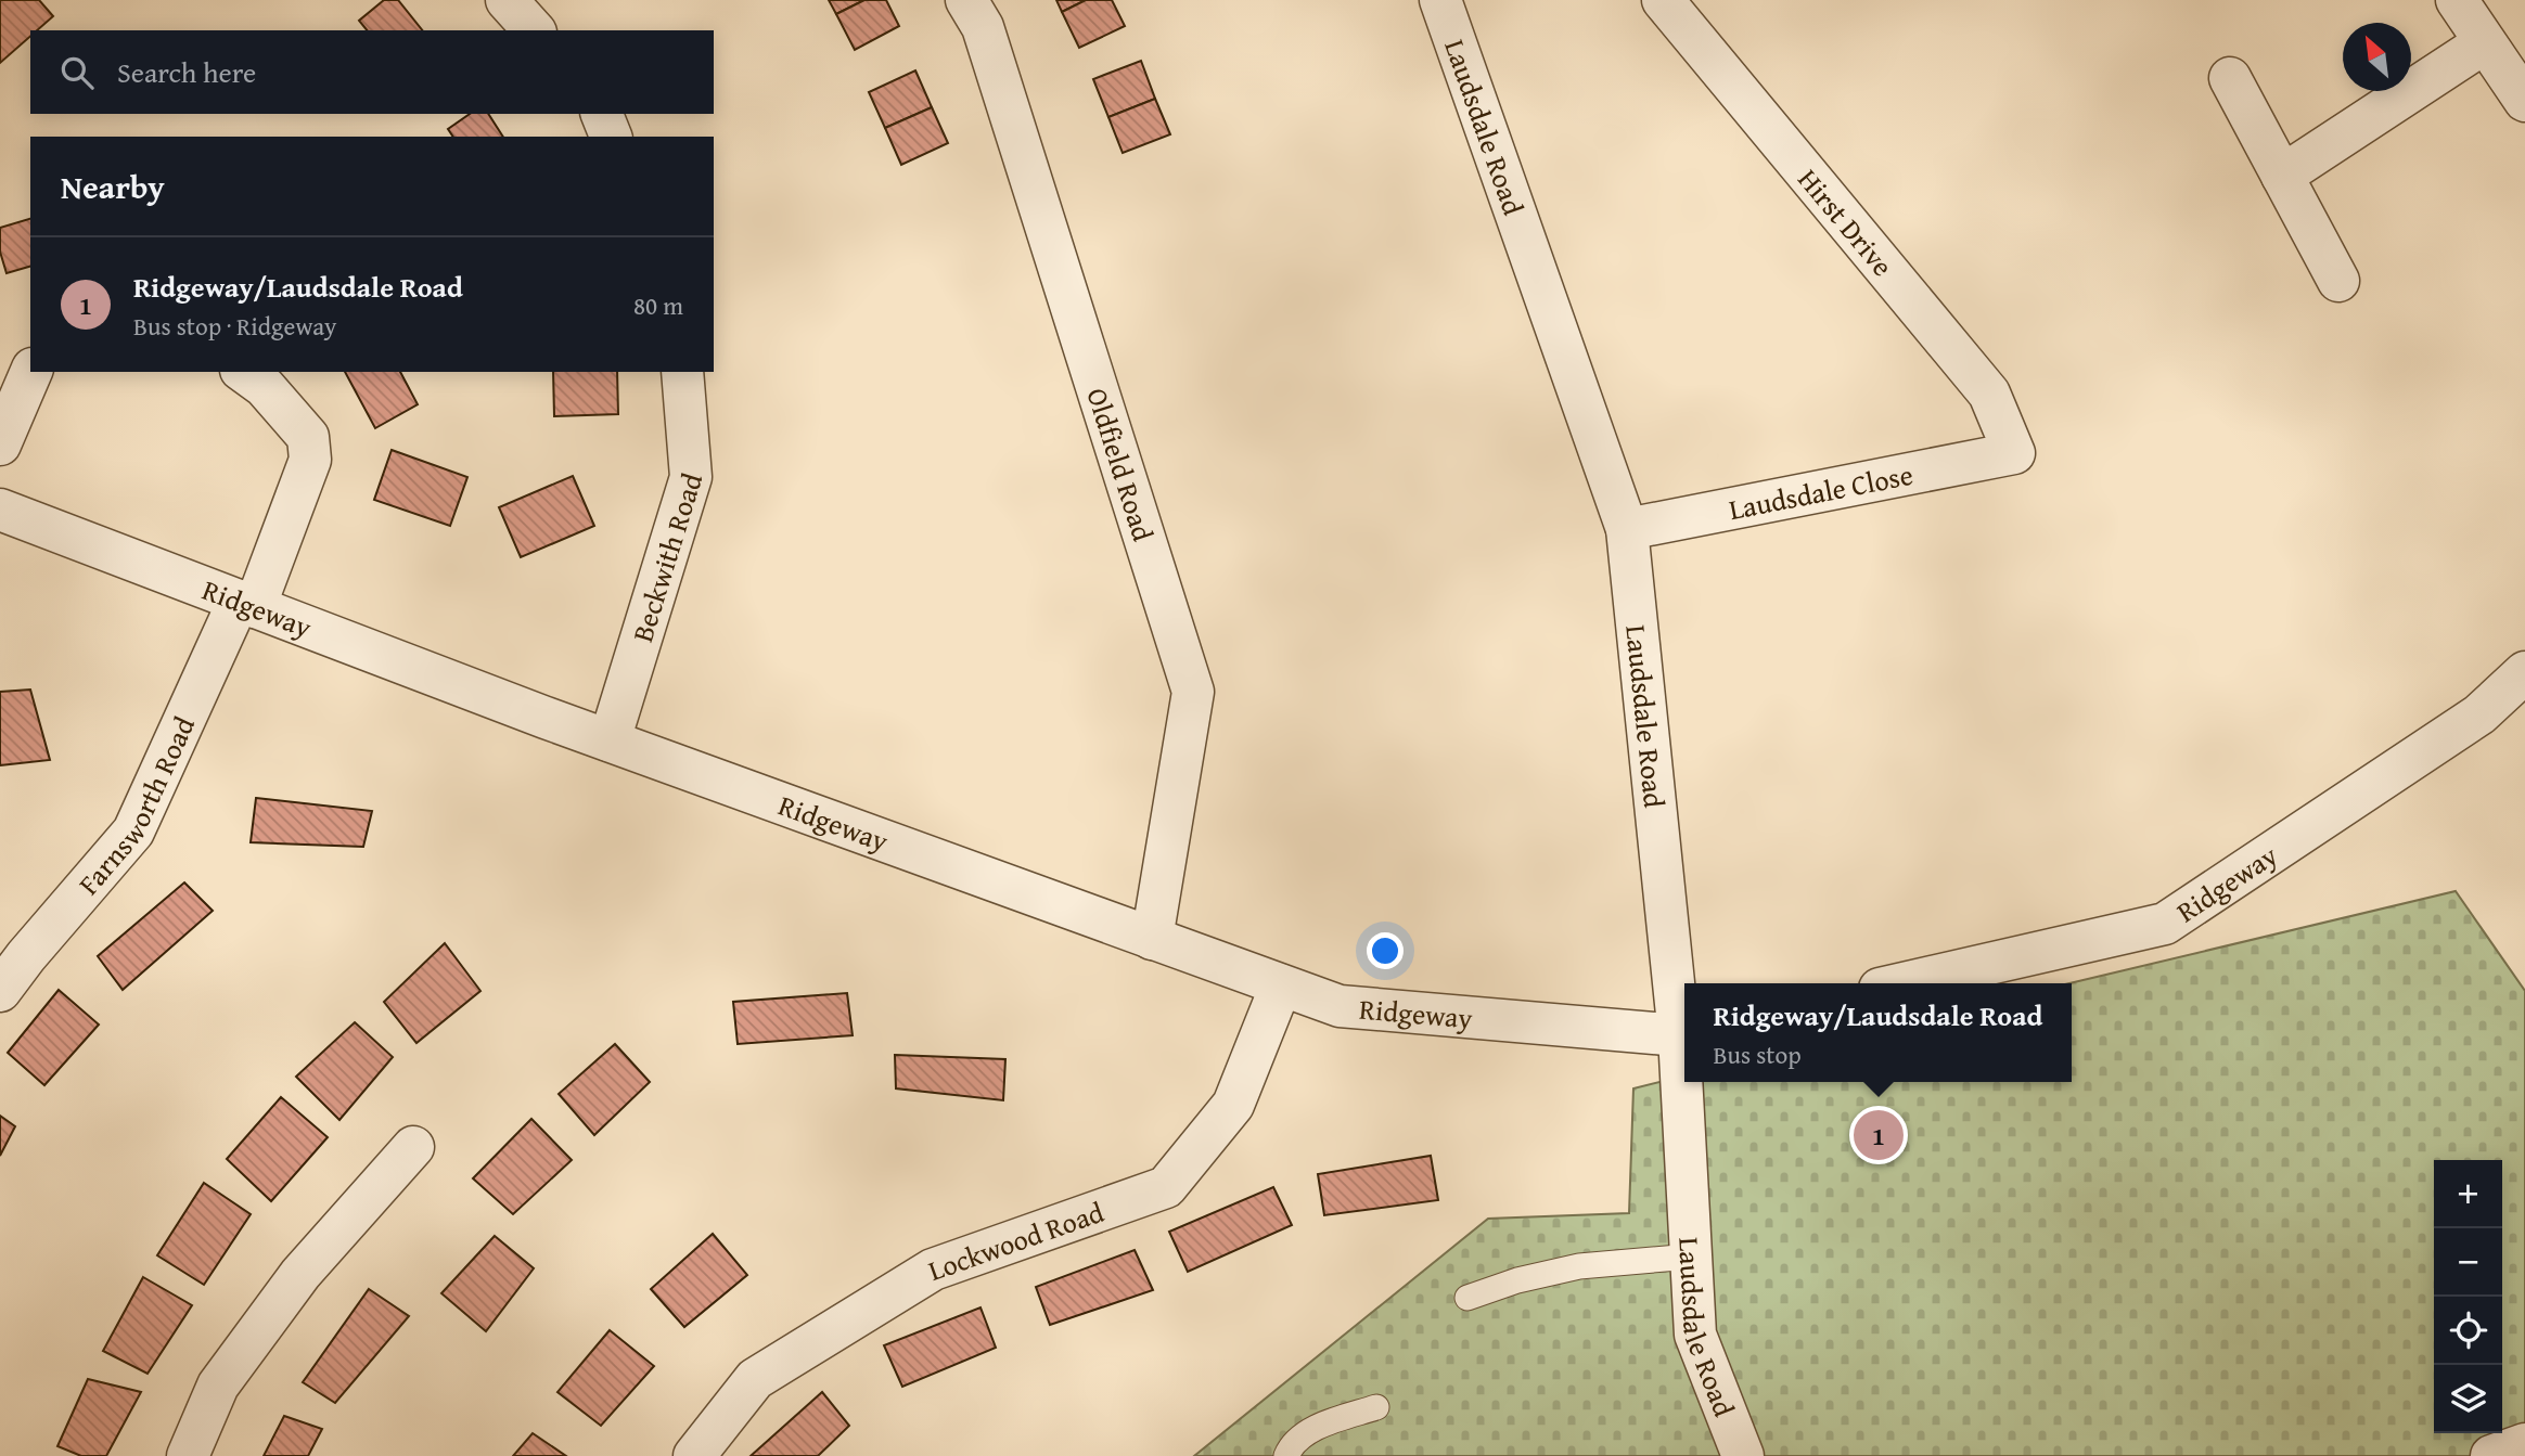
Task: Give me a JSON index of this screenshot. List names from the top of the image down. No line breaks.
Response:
{"streets":{"street":["Laudsdale Road","Hirst Drive","Oldfield Road","Laudsdale Close","Beckwith Road","Ridgeway","Farnsworth Road","Lockwood Road"]},"crossings":[["Laudsdale Road","Laudsdale Close"],["Hirst Drive","Laudsdale Close"],["Oldfield Road","Ridgeway"],["Beckwith Road","Ridgeway"],["Ridgeway","Farnsworth Road"],["Ridgeway","Lockwood Road"]],"north":"top left","page":{"search":"Search here","heading":"Nearby","list":[{"mark":"1","name":"Ridgeway/Laudsdale Road","note":"Bus stop · Ridgeway","value":"80 m"}],"popup":["Ridgeway/Laudsdale Road","Bus stop"],"pins":"1","map_buttons":["+","−"]}}
